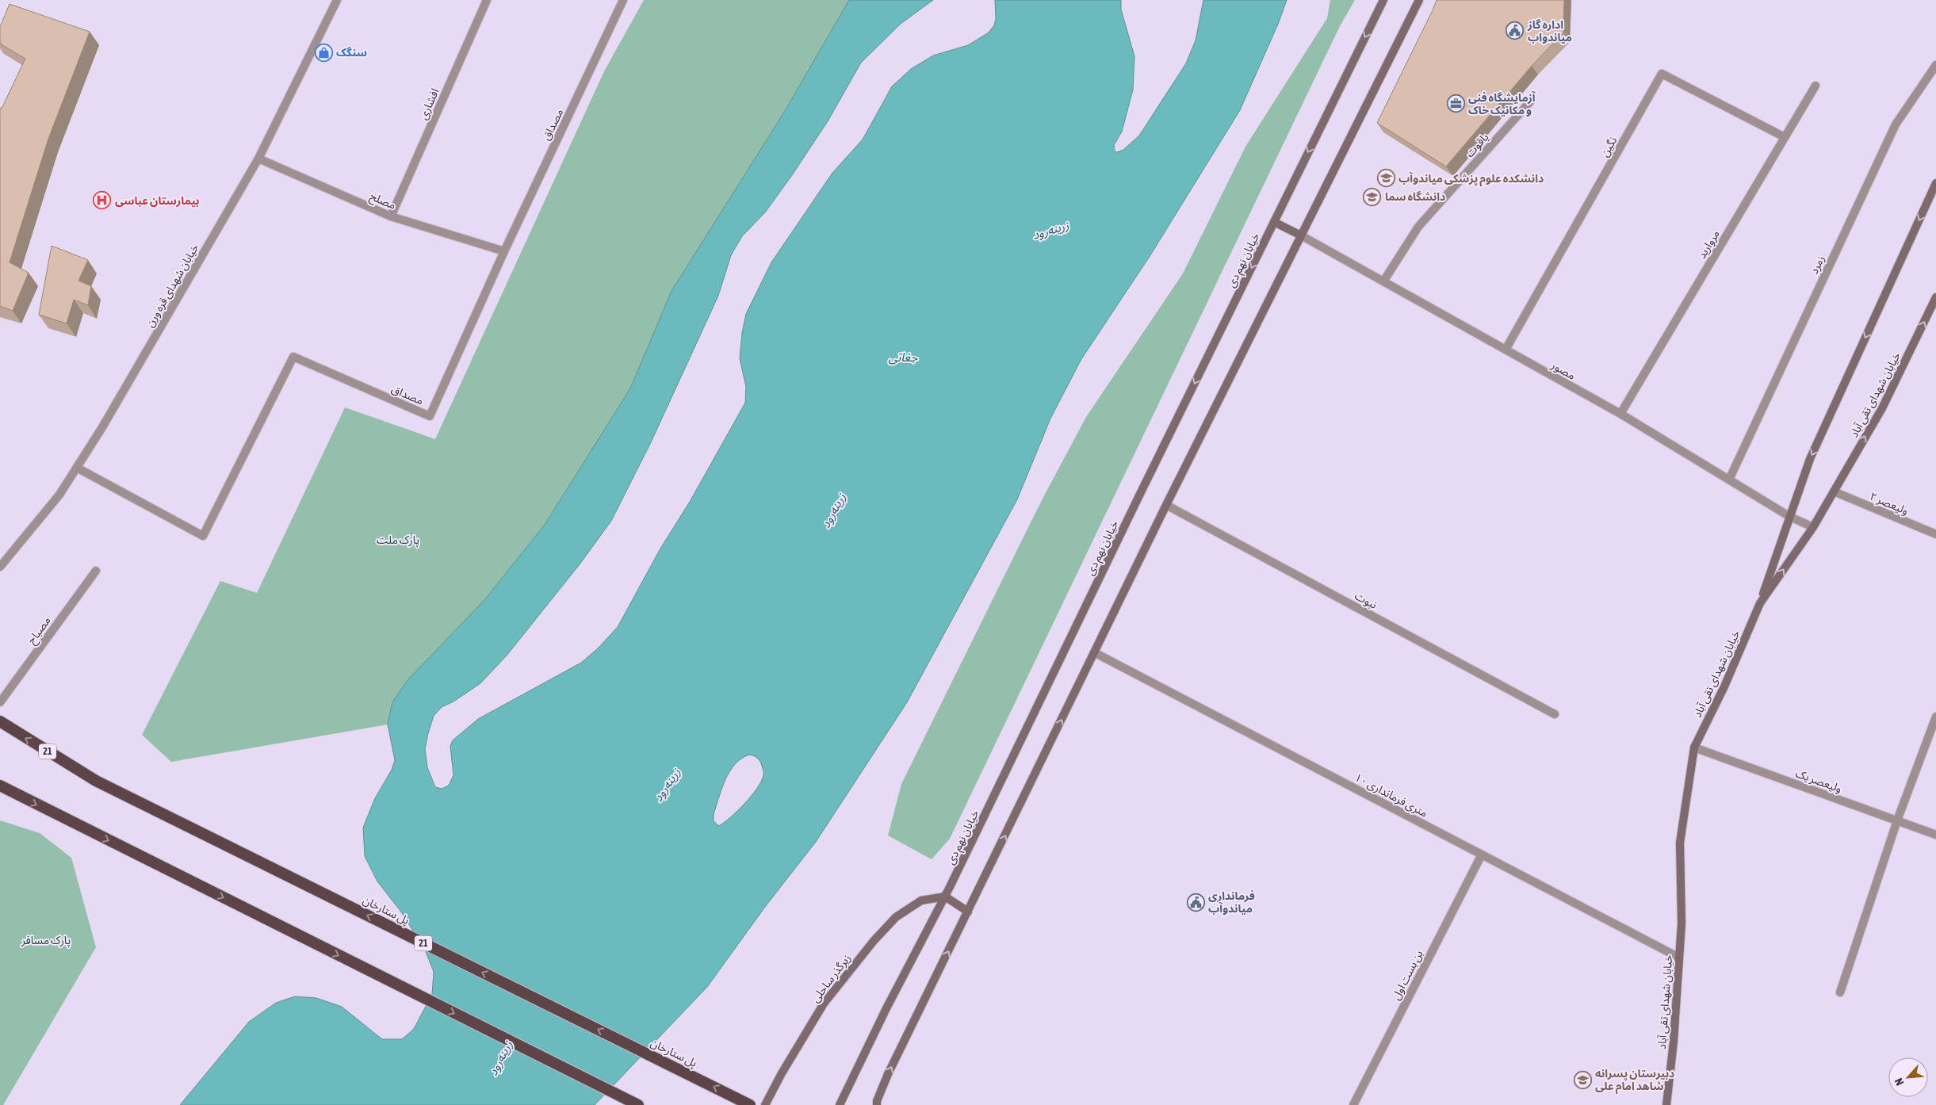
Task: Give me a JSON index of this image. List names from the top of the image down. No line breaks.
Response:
{"streets":{"highway":["21","پل ستارخان"],"main road":["خیابان نهم دی","خیابان شهدای تقی آباد","زیرگذر ساحلی"],"street":["افشاری","مصداق","یاقوت","نگین","مصلح","مروارید","زمرد","خیابان شهدای قره ورن","مصور","ولیعصر ۲","نبوت","مصباح","ولیعصر یک","۱۰ متری فرمانداری","بن بست اول"]},"crossings":[["افشاری","مصلح"],["مصداق","مصلح"],["مصداق","خیابان شهدای قره ورن"],["یاقوت","مصور"],["نگین","مروارید"],["نگین","مصور"],["مصلح","خیابان شهدای قره ورن"],["مروارید","مصور"],["خیابان نهم دی","زیرگذر ساحلی"],["زمرد","مصور"],["مصور","خیابان شهدای تقی آباد"],["خیابان شهدای تقی آباد","ولیعصر ۲"],["خیابان شهدای تقی آباد","ولیعصر یک"],["خیابان شهدای تقی آباد","۱۰ متری فرمانداری"],["۱۰ متری فرمانداری","بن بست اول"]],"water":["زرینه‌رود","جغاتی"],"parks":["پارک ملت","پارک مسافر"],"places":{"public building":["اداره گاز میاندواب","فرمانداری میاندوآب"],"shop":["سنگک"],"office":["آزمایشگاه فنی و مکانیک خاک"],"school or university":["دانشکده علوم پزشکی میاندوآب","دانشگاه سما","دبیرستان پسرانه شاهد امام علی"],"hospital":["بیمارستان عباسی"]},"north":"bottom left"}
